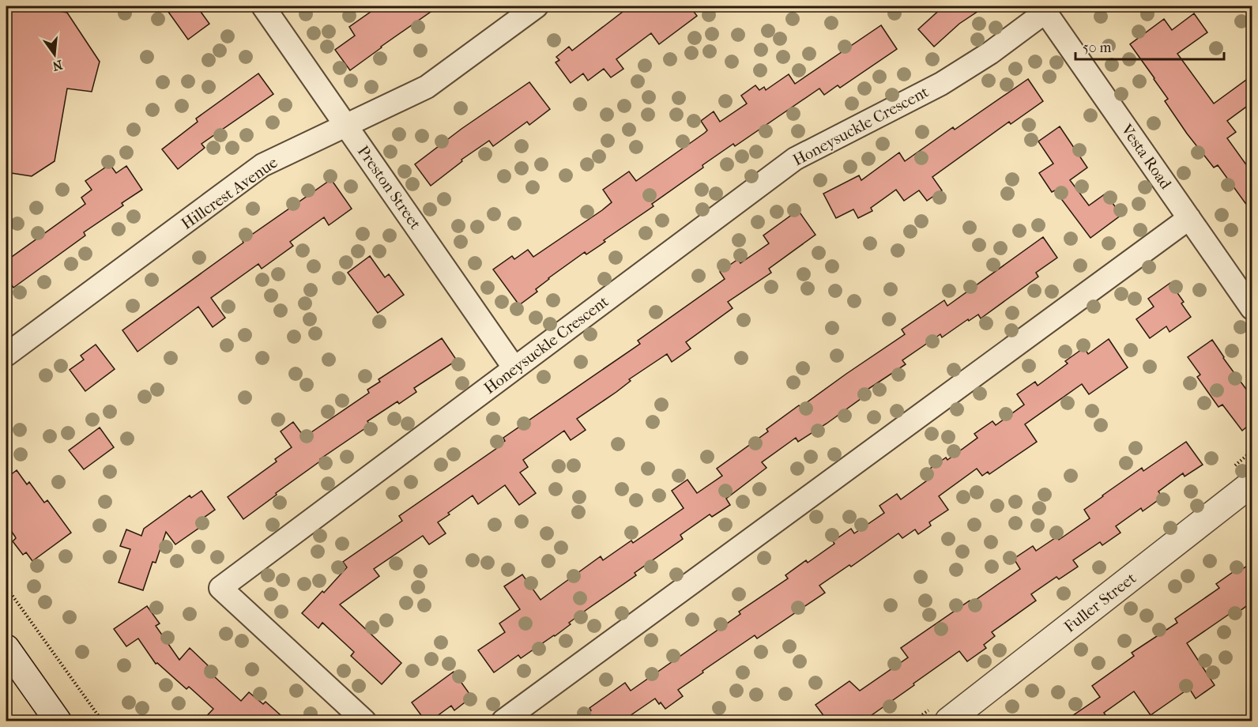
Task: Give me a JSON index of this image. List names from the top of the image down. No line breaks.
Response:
{"streets":{"street":["Honeysuckle Crescent","Vesta Road","Preston Street","Hillcrest Avenue","Fuller Street"]},"crossings":[["Honeysuckle Crescent","Vesta Road"],["Honeysuckle Crescent","Preston Street"],["Preston Street","Hillcrest Avenue"]],"scale_bar":"50 m","north":"bottom"}
